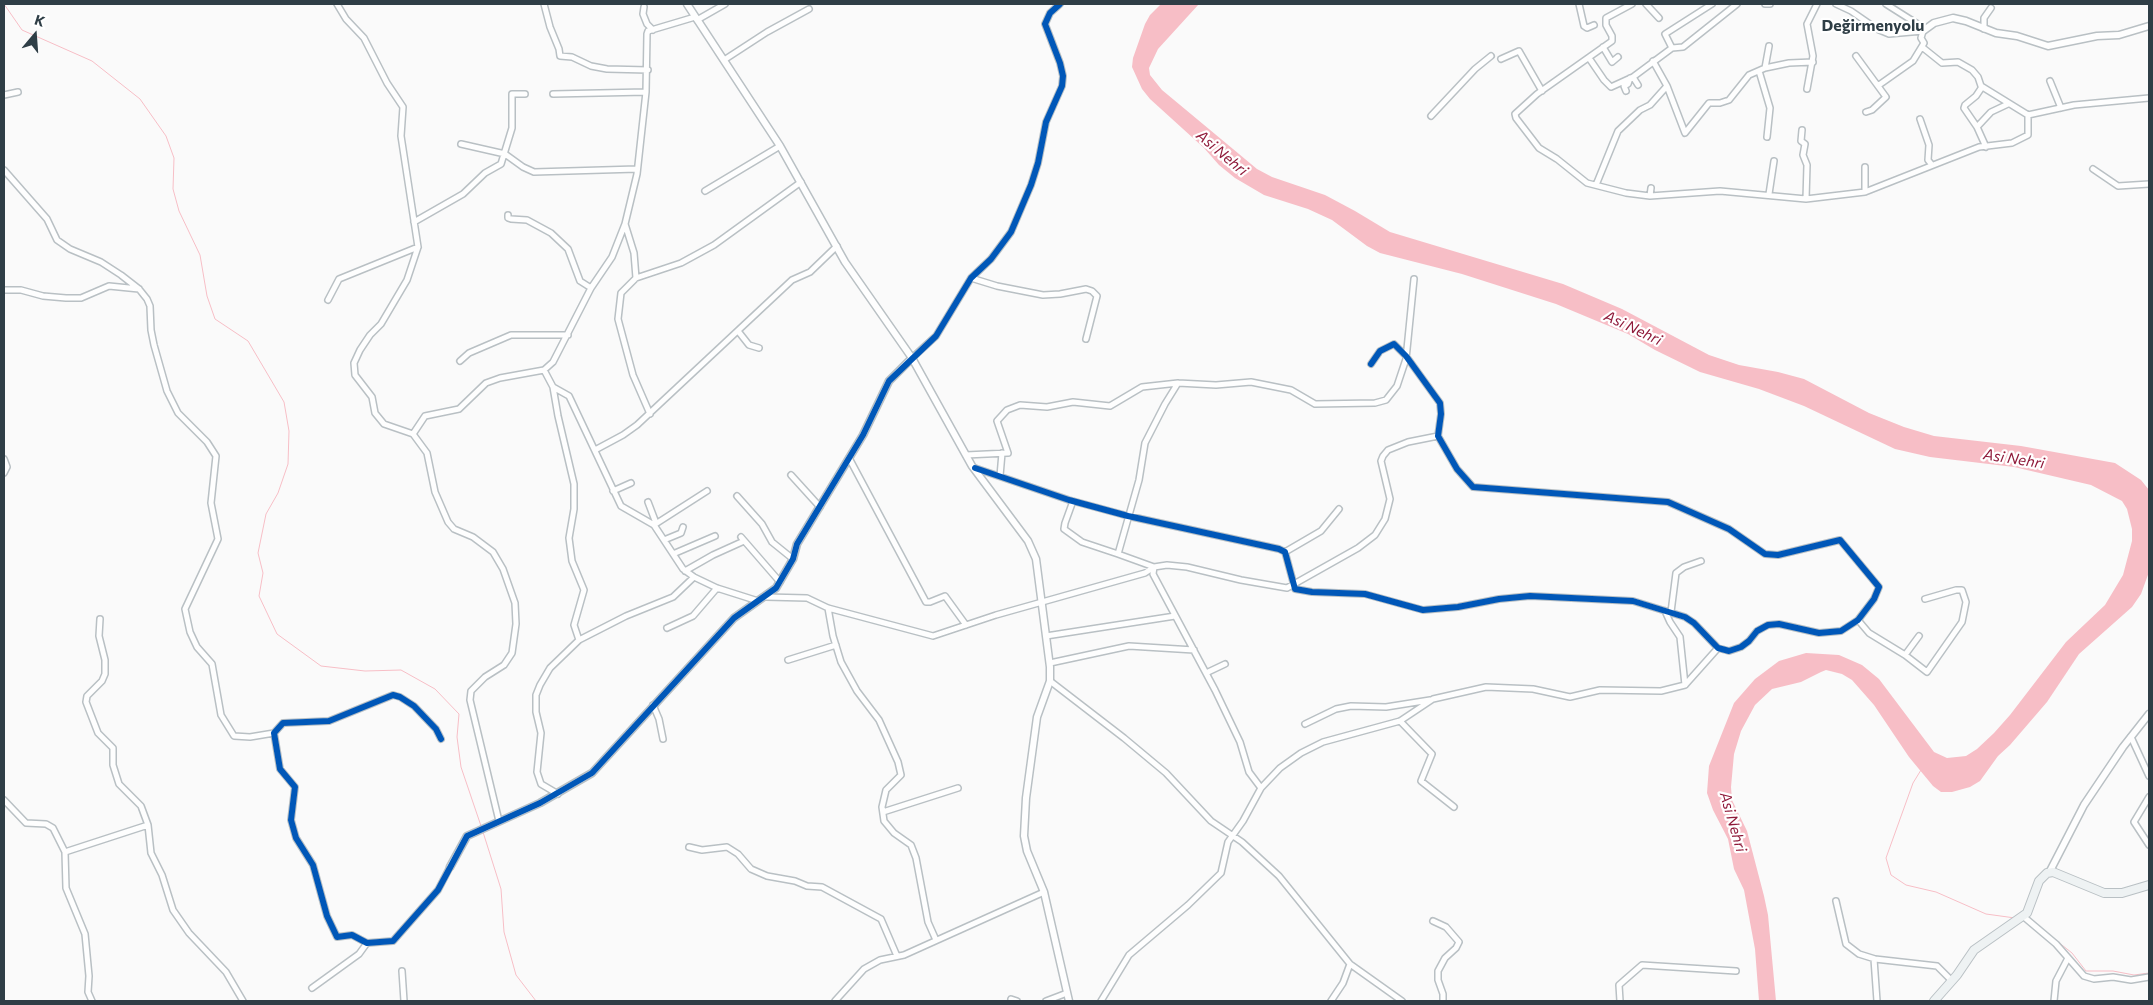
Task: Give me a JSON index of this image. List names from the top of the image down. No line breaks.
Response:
{"districts":["Değirmenyolu"],"water":["Asi Nehri"],"north":"top"}
